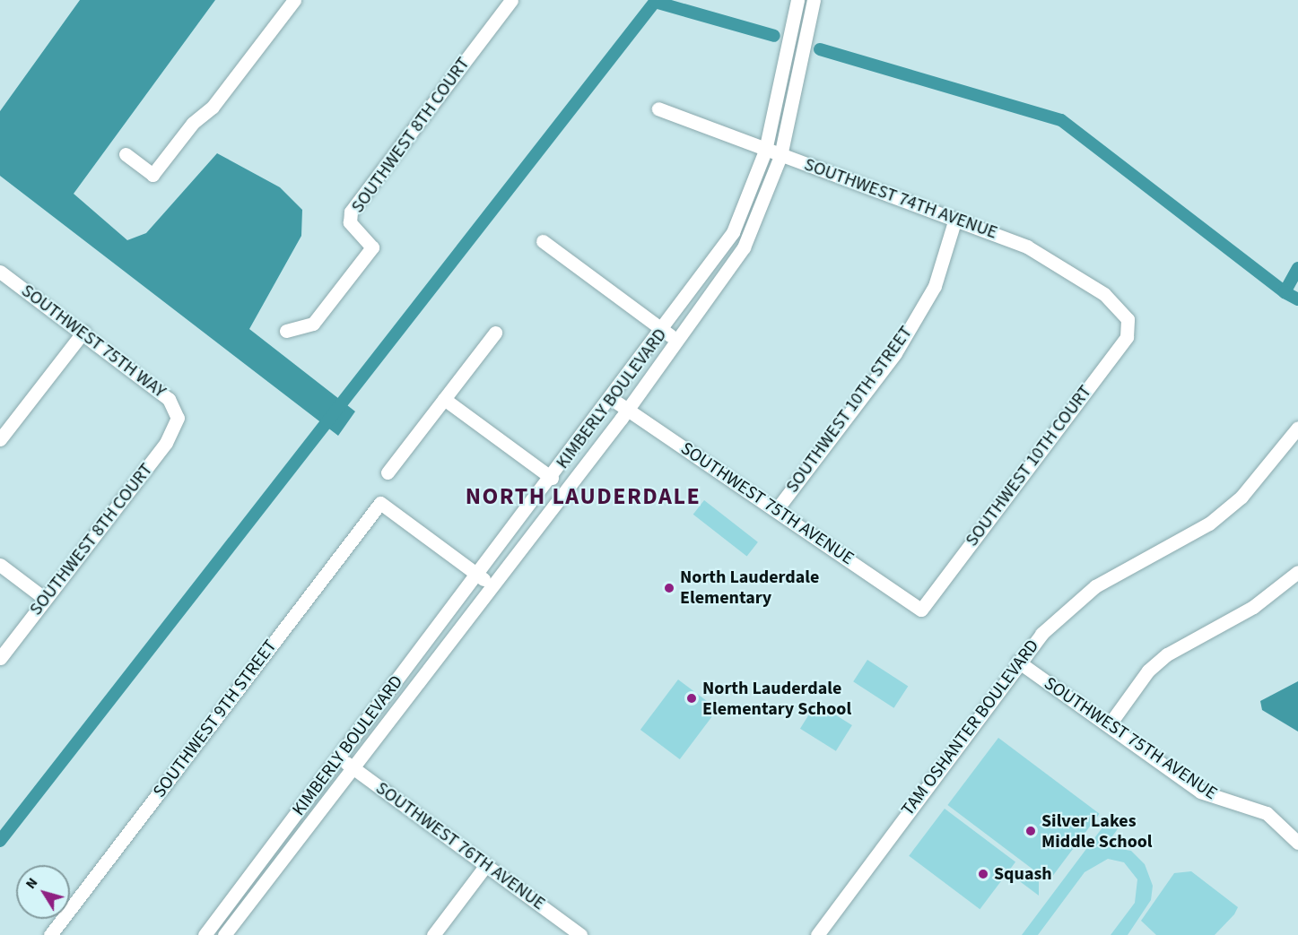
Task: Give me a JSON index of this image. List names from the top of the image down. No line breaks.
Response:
{"streets":{"street":["SOUTHWEST 8TH COURT","SOUTHWEST 74TH AVENUE","SOUTHWEST 75TH WAY","KIMBERLY BOULEVARD","SOUTHWEST 10TH STREET","SOUTHWEST 10TH COURT","SOUTHWEST 75TH AVENUE","SOUTHWEST 9TH STREET","TAM OSHANTER BOULEVARD","SOUTHWEST 76TH AVENUE"]},"crossings":[["SOUTHWEST 8TH COURT","SOUTHWEST 75TH WAY"],["SOUTHWEST 74TH AVENUE","KIMBERLY BOULEVARD"],["SOUTHWEST 74TH AVENUE","SOUTHWEST 10TH STREET"],["SOUTHWEST 74TH AVENUE","SOUTHWEST 10TH COURT"],["KIMBERLY BOULEVARD","SOUTHWEST 75TH AVENUE"],["KIMBERLY BOULEVARD","SOUTHWEST 9TH STREET"],["KIMBERLY BOULEVARD","SOUTHWEST 76TH AVENUE"],["SOUTHWEST 10TH STREET","SOUTHWEST 75TH AVENUE"],["SOUTHWEST 10TH COURT","SOUTHWEST 75TH AVENUE"],["SOUTHWEST 75TH AVENUE","TAM OSHANTER BOULEVARD"]],"districts":["NORTH LAUDERDALE"],"places":["North Lauderdale Elementary","North Lauderdale Elementary School","Silver Lakes Middle School","Squash"],"north":"top left"}
